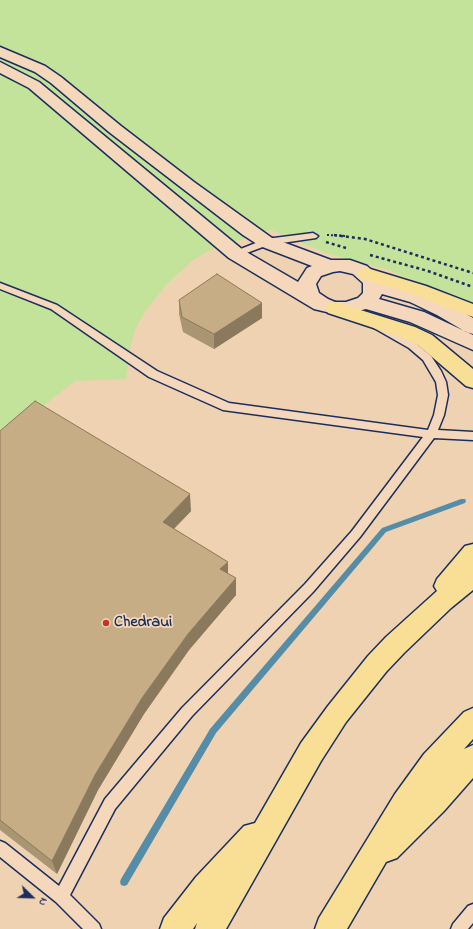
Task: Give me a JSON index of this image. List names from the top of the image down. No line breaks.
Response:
{"places":["Chedraui"],"north":"bottom right"}
